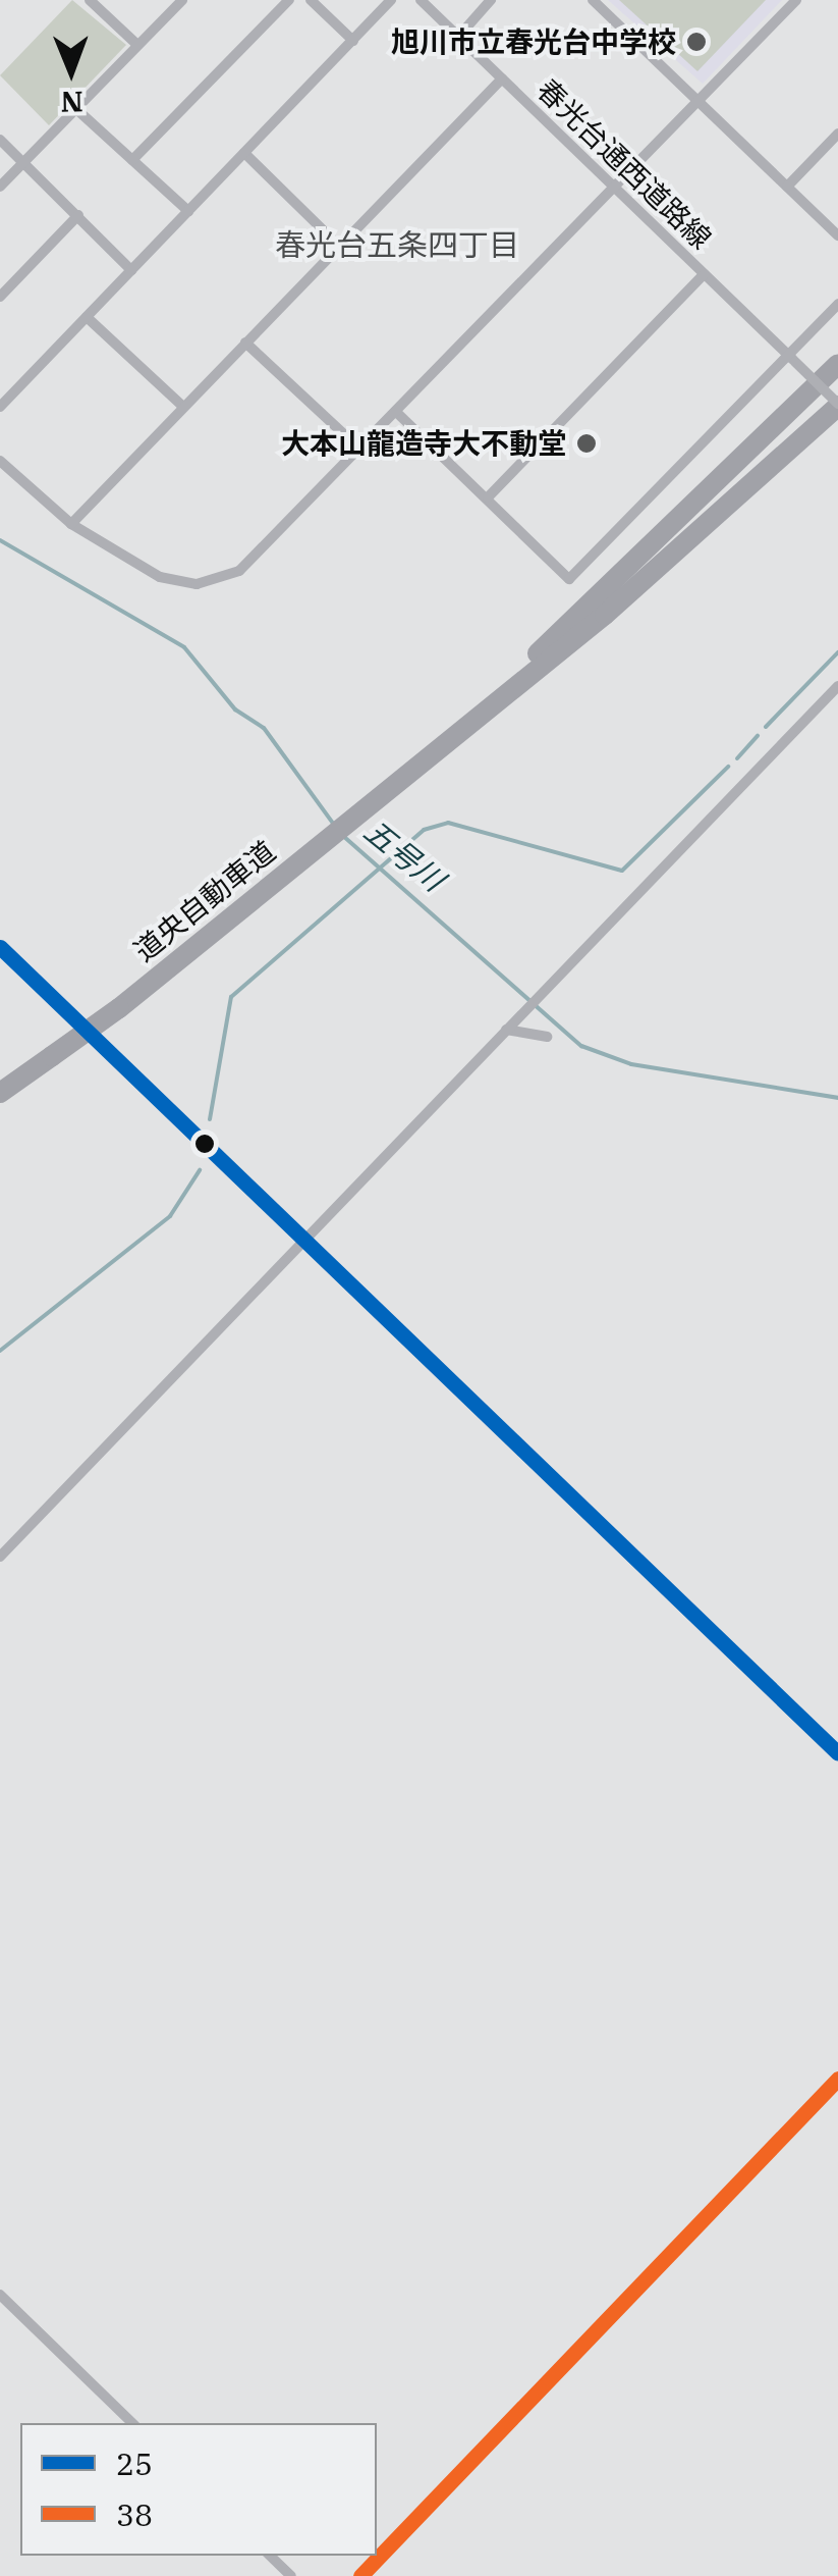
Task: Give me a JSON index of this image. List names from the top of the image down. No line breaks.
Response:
{"streets":{"highway":["道央自動車道"],"street":["春光台通西道路線"]},"crossings":[["春光台通西道路線","道央自動車道"]],"districts":["春光台五条四丁目"],"water":["五号川"],"places":["旭川市立春光台中学校","大本山龍造寺大不動堂"],"lines":["transit line 25","transit line 38"],"legend":["25","38"],"north":"bottom"}
